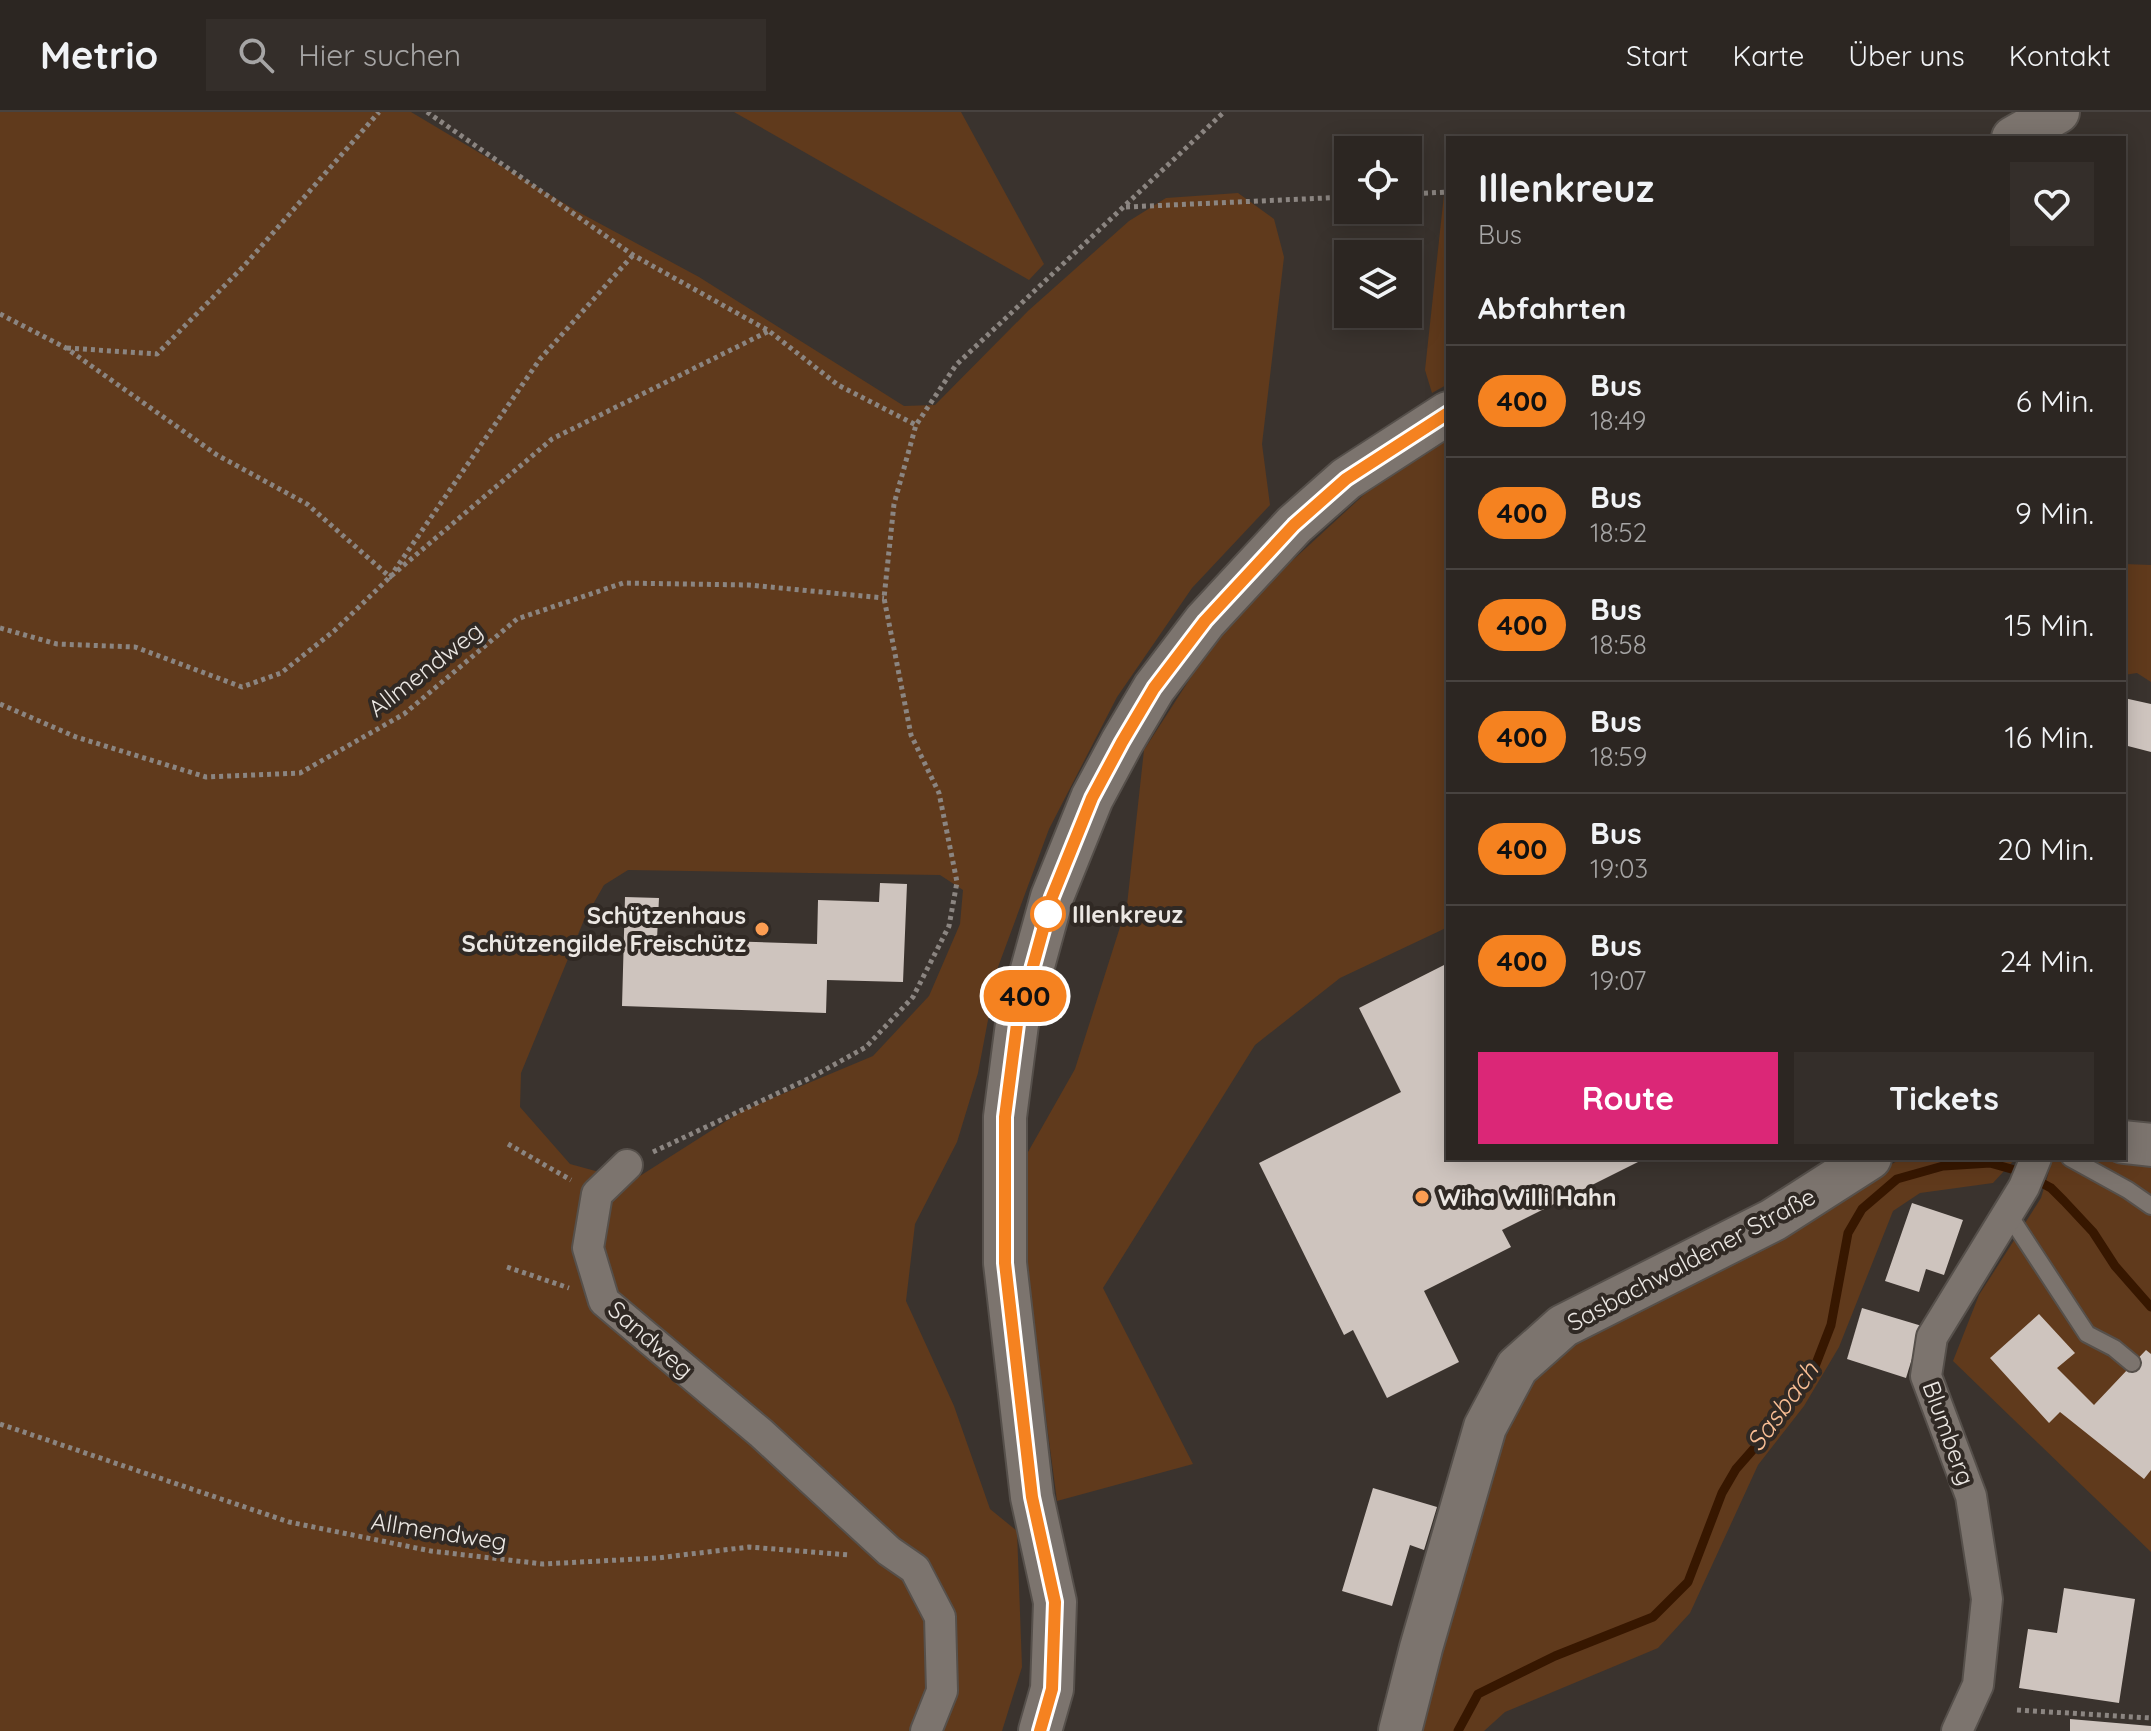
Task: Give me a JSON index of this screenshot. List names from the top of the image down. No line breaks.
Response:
{"streets":{"main road":["Sasbachwaldener Straße"],"street":["Sandweg","Blumberg"],"path":["Allmendweg"]},"crossings":[["Allmendweg","Sandweg"]],"water":["Sasbach"],"places":["Illenkreuz","Schützenhaus Schützengilde Freischütz","Wiha Willi Hahn"],"lines":["bus line 400"],"page":{"header":"Metrio","search":"Hier suchen","nav":["Start","Karte","Über uns","Kontakt"],"on_map":"400","heading":[["Illenkreuz","Bus"],"Abfahrten"],"list":[{"mark":"400","name":"Bus","note":"18:49","value":"6 Min."},{"mark":"400","name":"Bus","note":"18:52","value":"9 Min."},{"mark":"400","name":"Bus","note":"18:58","value":"15 Min."},{"mark":"400","name":"Bus","note":"18:59","value":"16 Min."},{"mark":"400","name":"Bus","note":"19:03","value":"20 Min."},{"mark":"400","name":"Bus","note":"19:07","value":"24 Min."}],"buttons":["Route","Tickets"]}}
